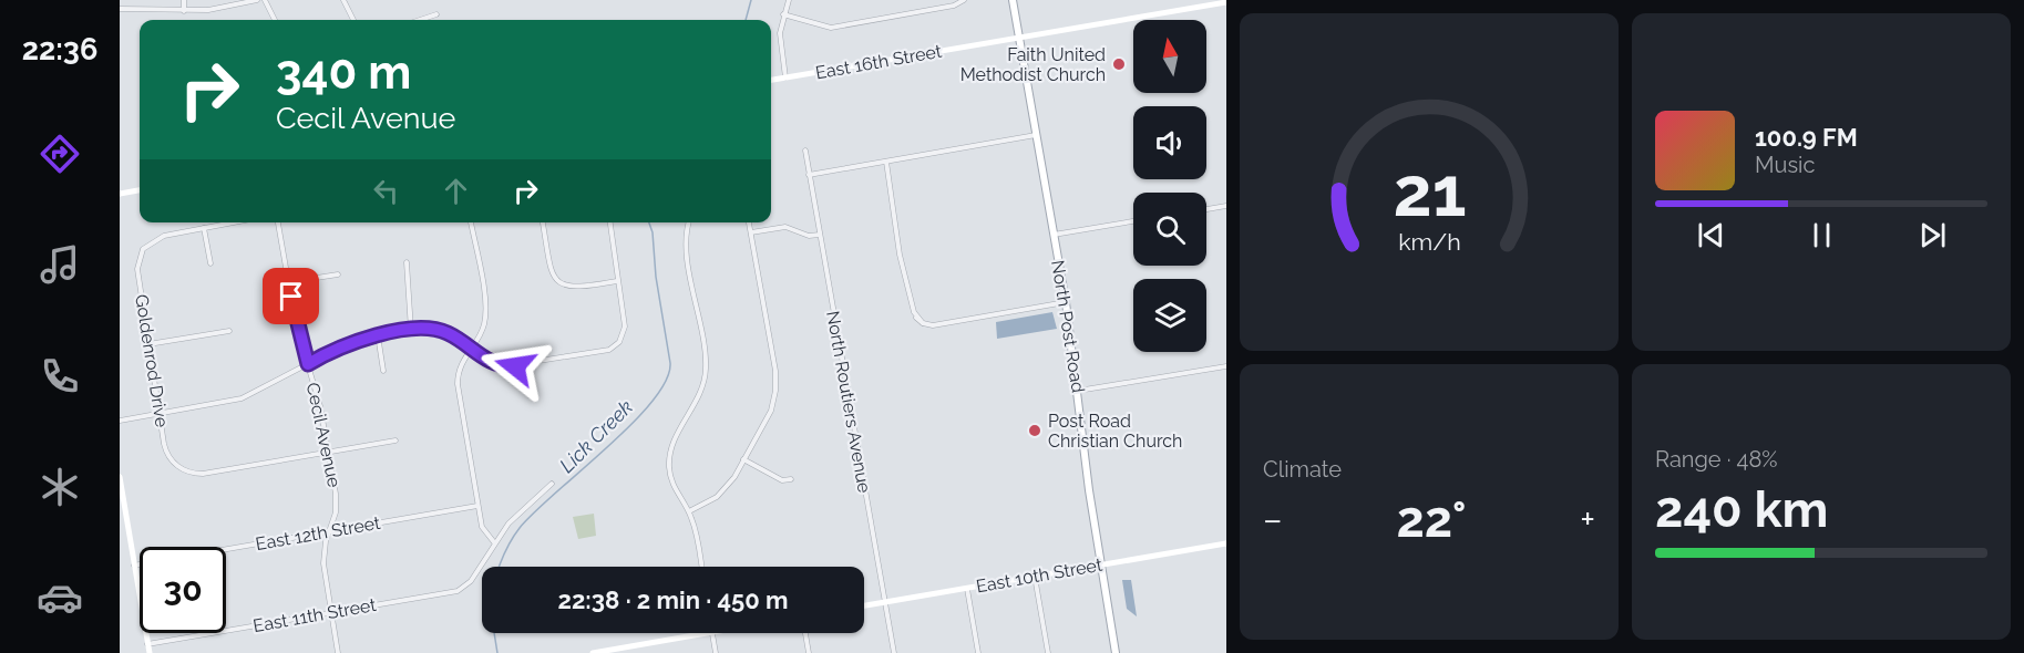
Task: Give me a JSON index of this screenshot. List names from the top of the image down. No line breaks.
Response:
{"streets":{"main road":["East 16th Street","North Post Road","East 10th Street"],"street":["Goldenrod Drive","North Routiers Avenue","Cecil Avenue","East 12th Street","East 11th Street"]},"crossings":[["East 16th Street","North Post Road"],["North Post Road","East 10th Street"],["Goldenrod Drive","Cecil Avenue"],["North Routiers Avenue","East 10th Street"],["Cecil Avenue","East 12th Street"],["Cecil Avenue","East 11th Street"]],"water":["Lick Creek"],"places":["Faith United Methodist Church","Post Road Christian Church"],"north":"top","page":{"tabs":"22:36","turn":["340 m","Cecil Avenue"],"song":["100.9 FM","Music"],"tile":["Climate",["Range · 48%","240 km"]],"heat":["−","22°","+"],"limit":"30","trip":"22:38 · 2 min · 450 m","gauge":["21","km/h"]}}
